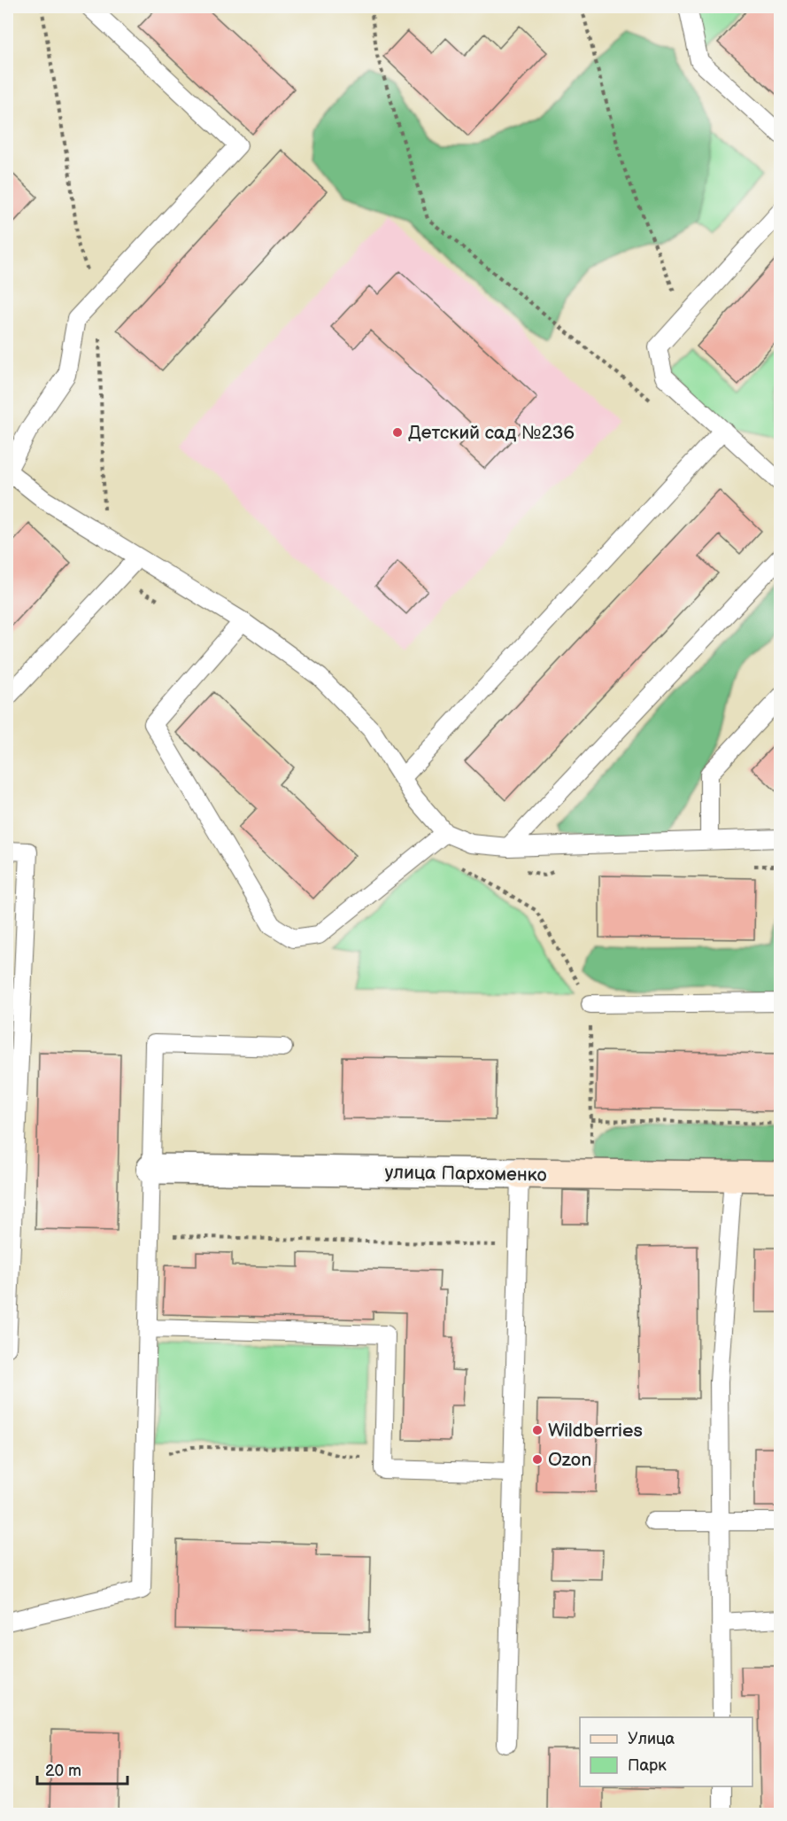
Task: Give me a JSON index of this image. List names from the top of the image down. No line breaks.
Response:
{"streets":{"street":["улица Пархоменко"]},"places":["Детский сад №236","Wildberries","Ozon"],"legend":["Улица","Парк"],"scale_bar":"20 m"}
